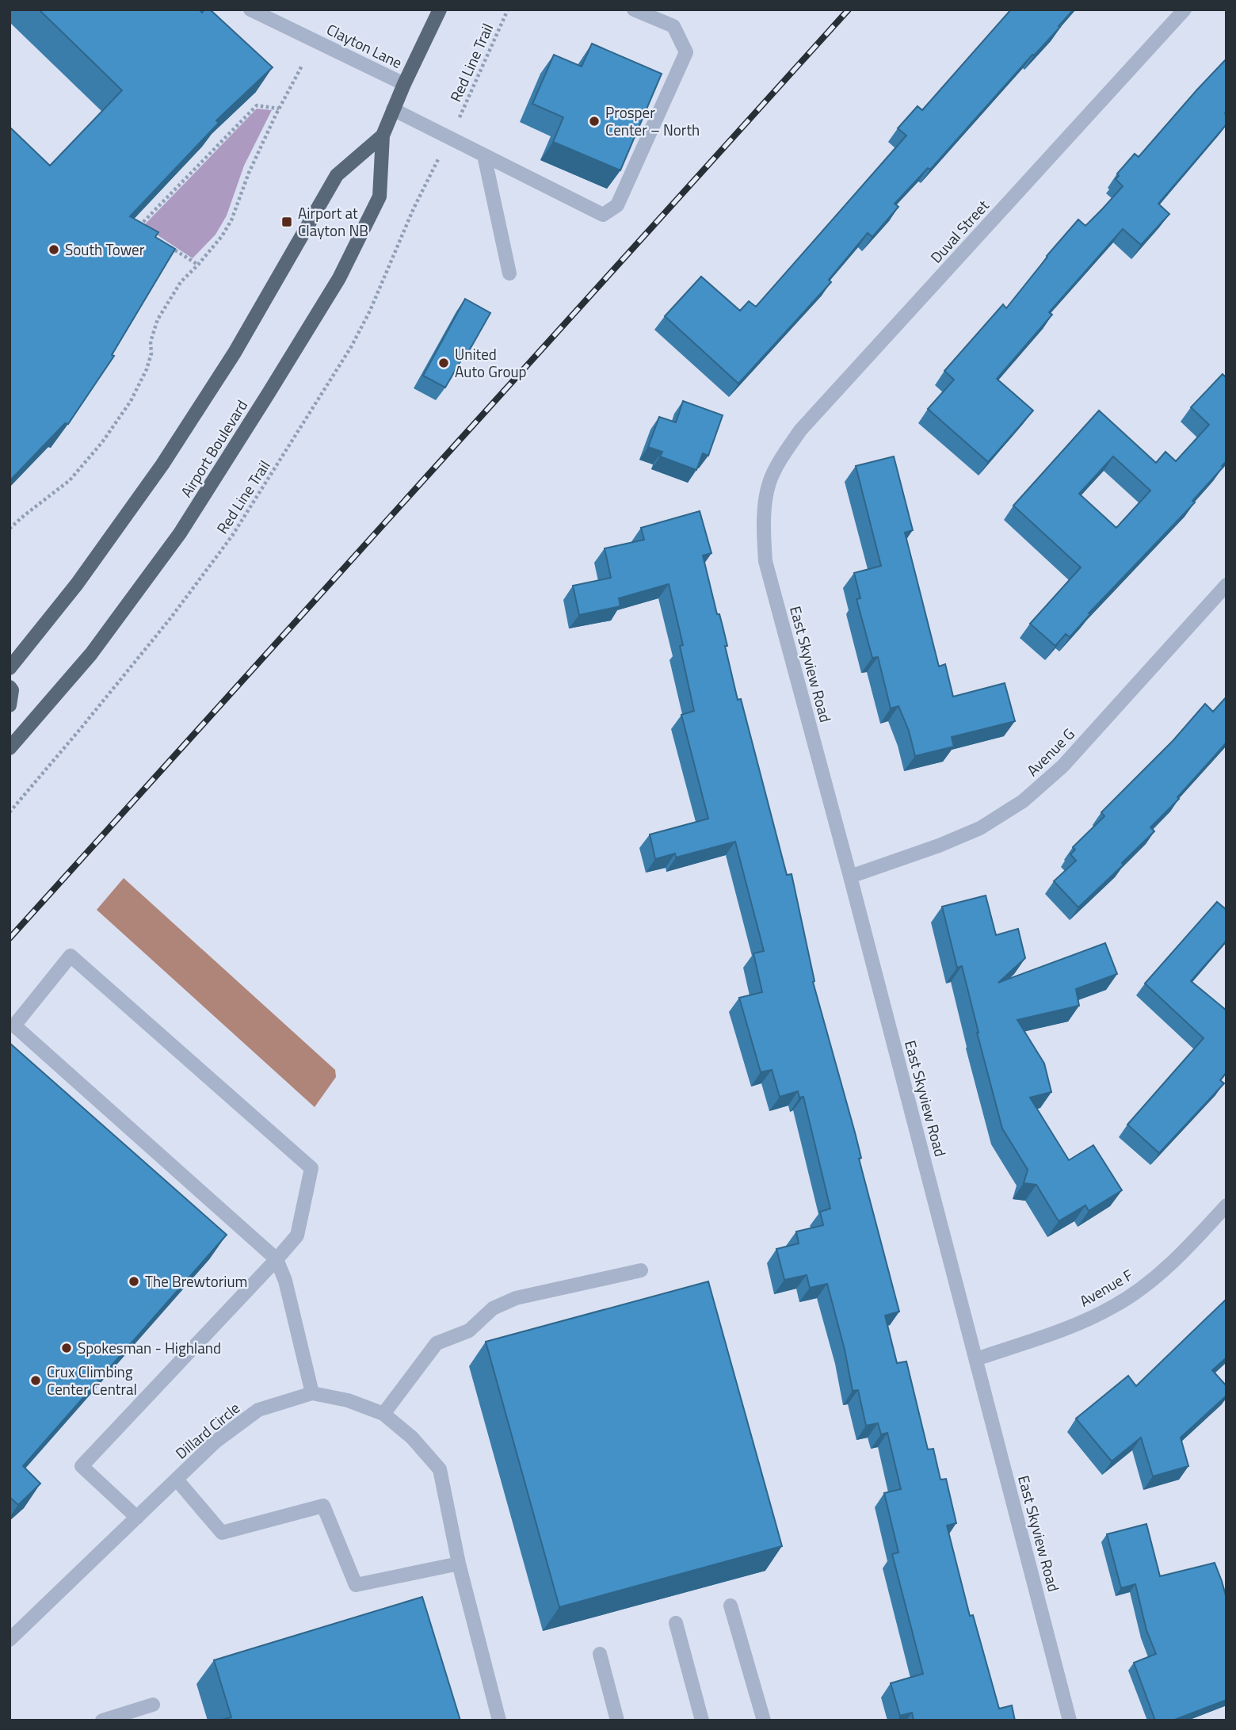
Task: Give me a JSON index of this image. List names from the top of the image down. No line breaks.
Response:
{"streets":{"main road":["Airport Boulevard"],"street":["Clayton Lane","Duval Street","East Skyview Road","Avenue G","Avenue F","Dillard Circle"],"path":["Red Line Trail"]},"crossings":[["Clayton Lane","Airport Boulevard"],["Duval Street","East Skyview Road"],["East Skyview Road","Avenue G"],["East Skyview Road","Avenue F"]],"places":{"other":["Prosper Center – North","South Tower","United Auto Group","The Brewtorium","Spokesman - Highland","Crux Climbing Center Central"],"transit":["Airport at Clayton NB"]}}
